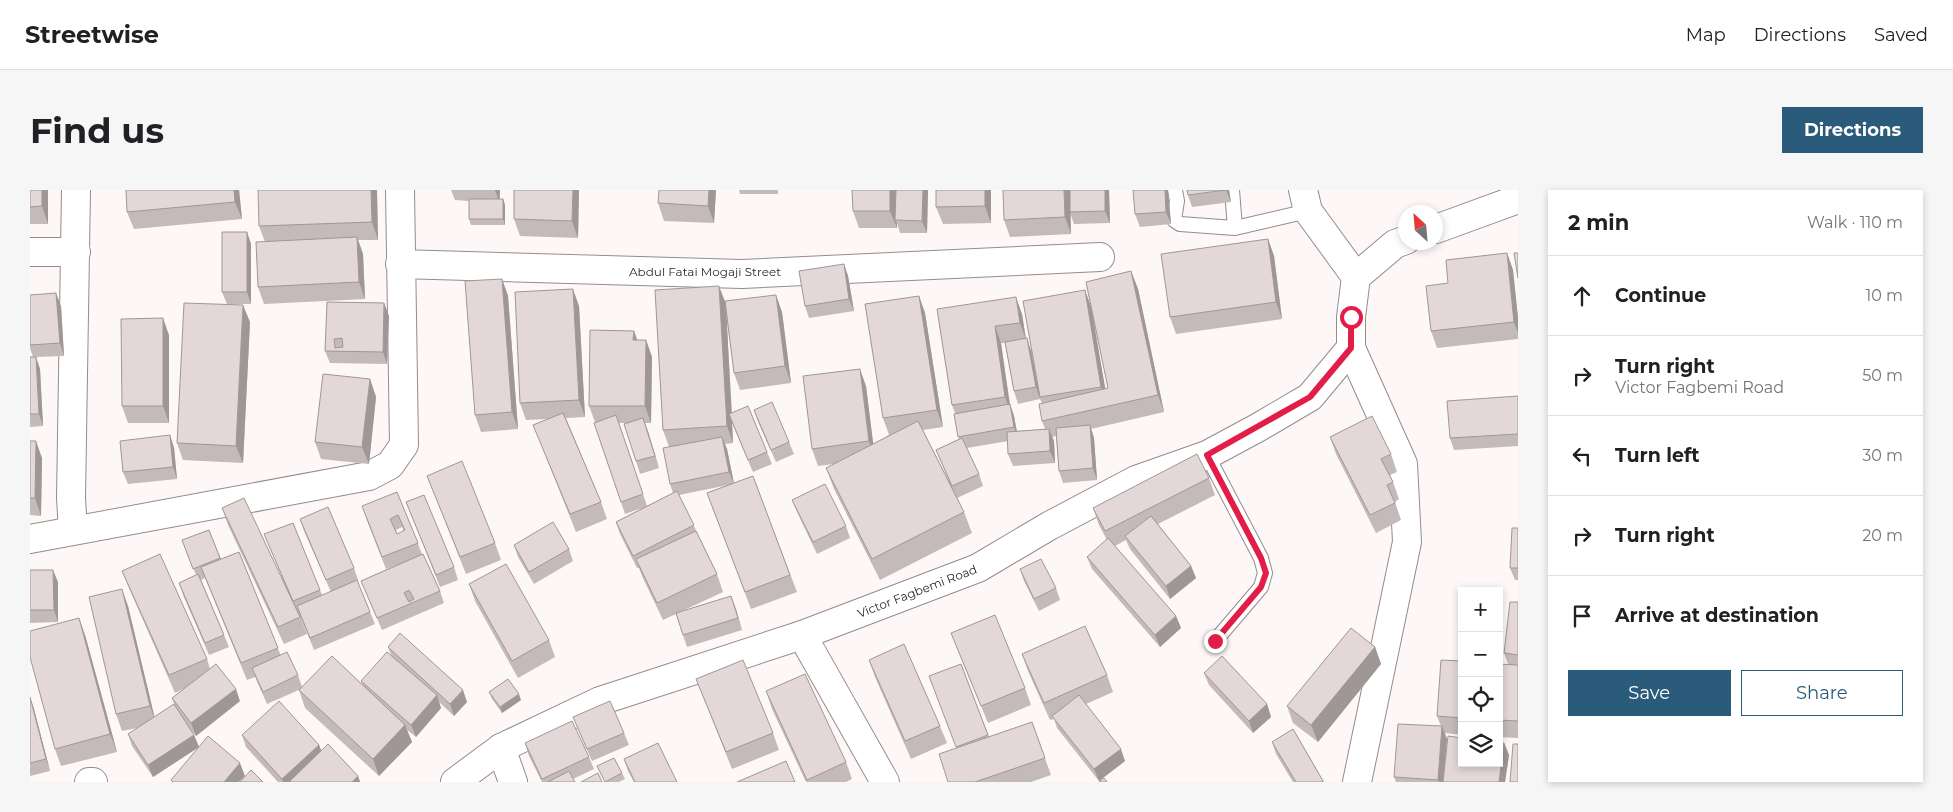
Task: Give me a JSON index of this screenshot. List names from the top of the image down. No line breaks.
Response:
{"streets":{"street":["Abdul Fatai Mogaji Street","Victor Fagbemi Road"]},"north":"top left","page":{"header":"Streetwise","nav":["Map","Directions","Saved"],"buttons":["Directions",["Save","Share"]],"title":"Find us","heading":["2 min","Walk · 110 m"],"list":[["Continue","10 m"],["Turn right","Victor Fagbemi Road","50 m"],["Turn left","30 m"],["Turn right","20 m"],"Arrive at destination"],"map_buttons":["+","−"]}}
